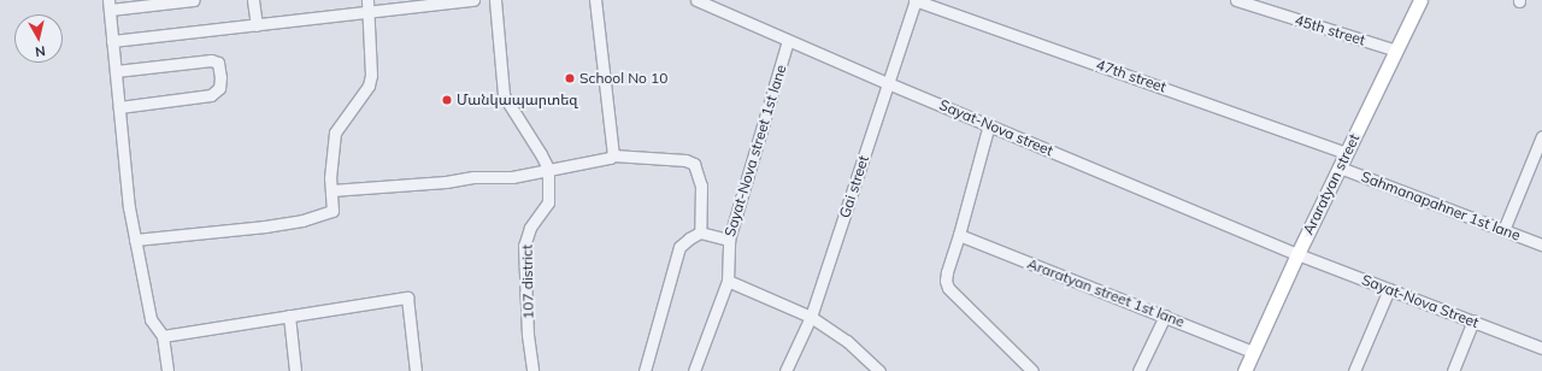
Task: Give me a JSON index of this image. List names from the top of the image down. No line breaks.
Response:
{"streets":{"main road":["Araratyan street"],"street":["45th street","47th street","Sayat-Nova street","Sayat-Nova street 1st lane","Gai street","Sahmanapahner 1st lane","107 district","Araratyan street 1st lane","Sayat-Nova Street"]},"crossings":[["45th street","Araratyan street"],["47th street","Araratyan street"],["47th street","Gai street"],["Sayat-Nova street","Sayat-Nova street 1st lane"],["Sayat-Nova street","Araratyan street"],["Sayat-Nova street","Gai street"],["Sayat-Nova street","Sayat-Nova Street"],["Araratyan street","Sahmanapahner 1st lane"],["Araratyan street","Araratyan street 1st lane"],["Araratyan street","Sayat-Nova Street"]],"places":["School No 10","Մանկապարտեզ"],"north":"bottom"}
